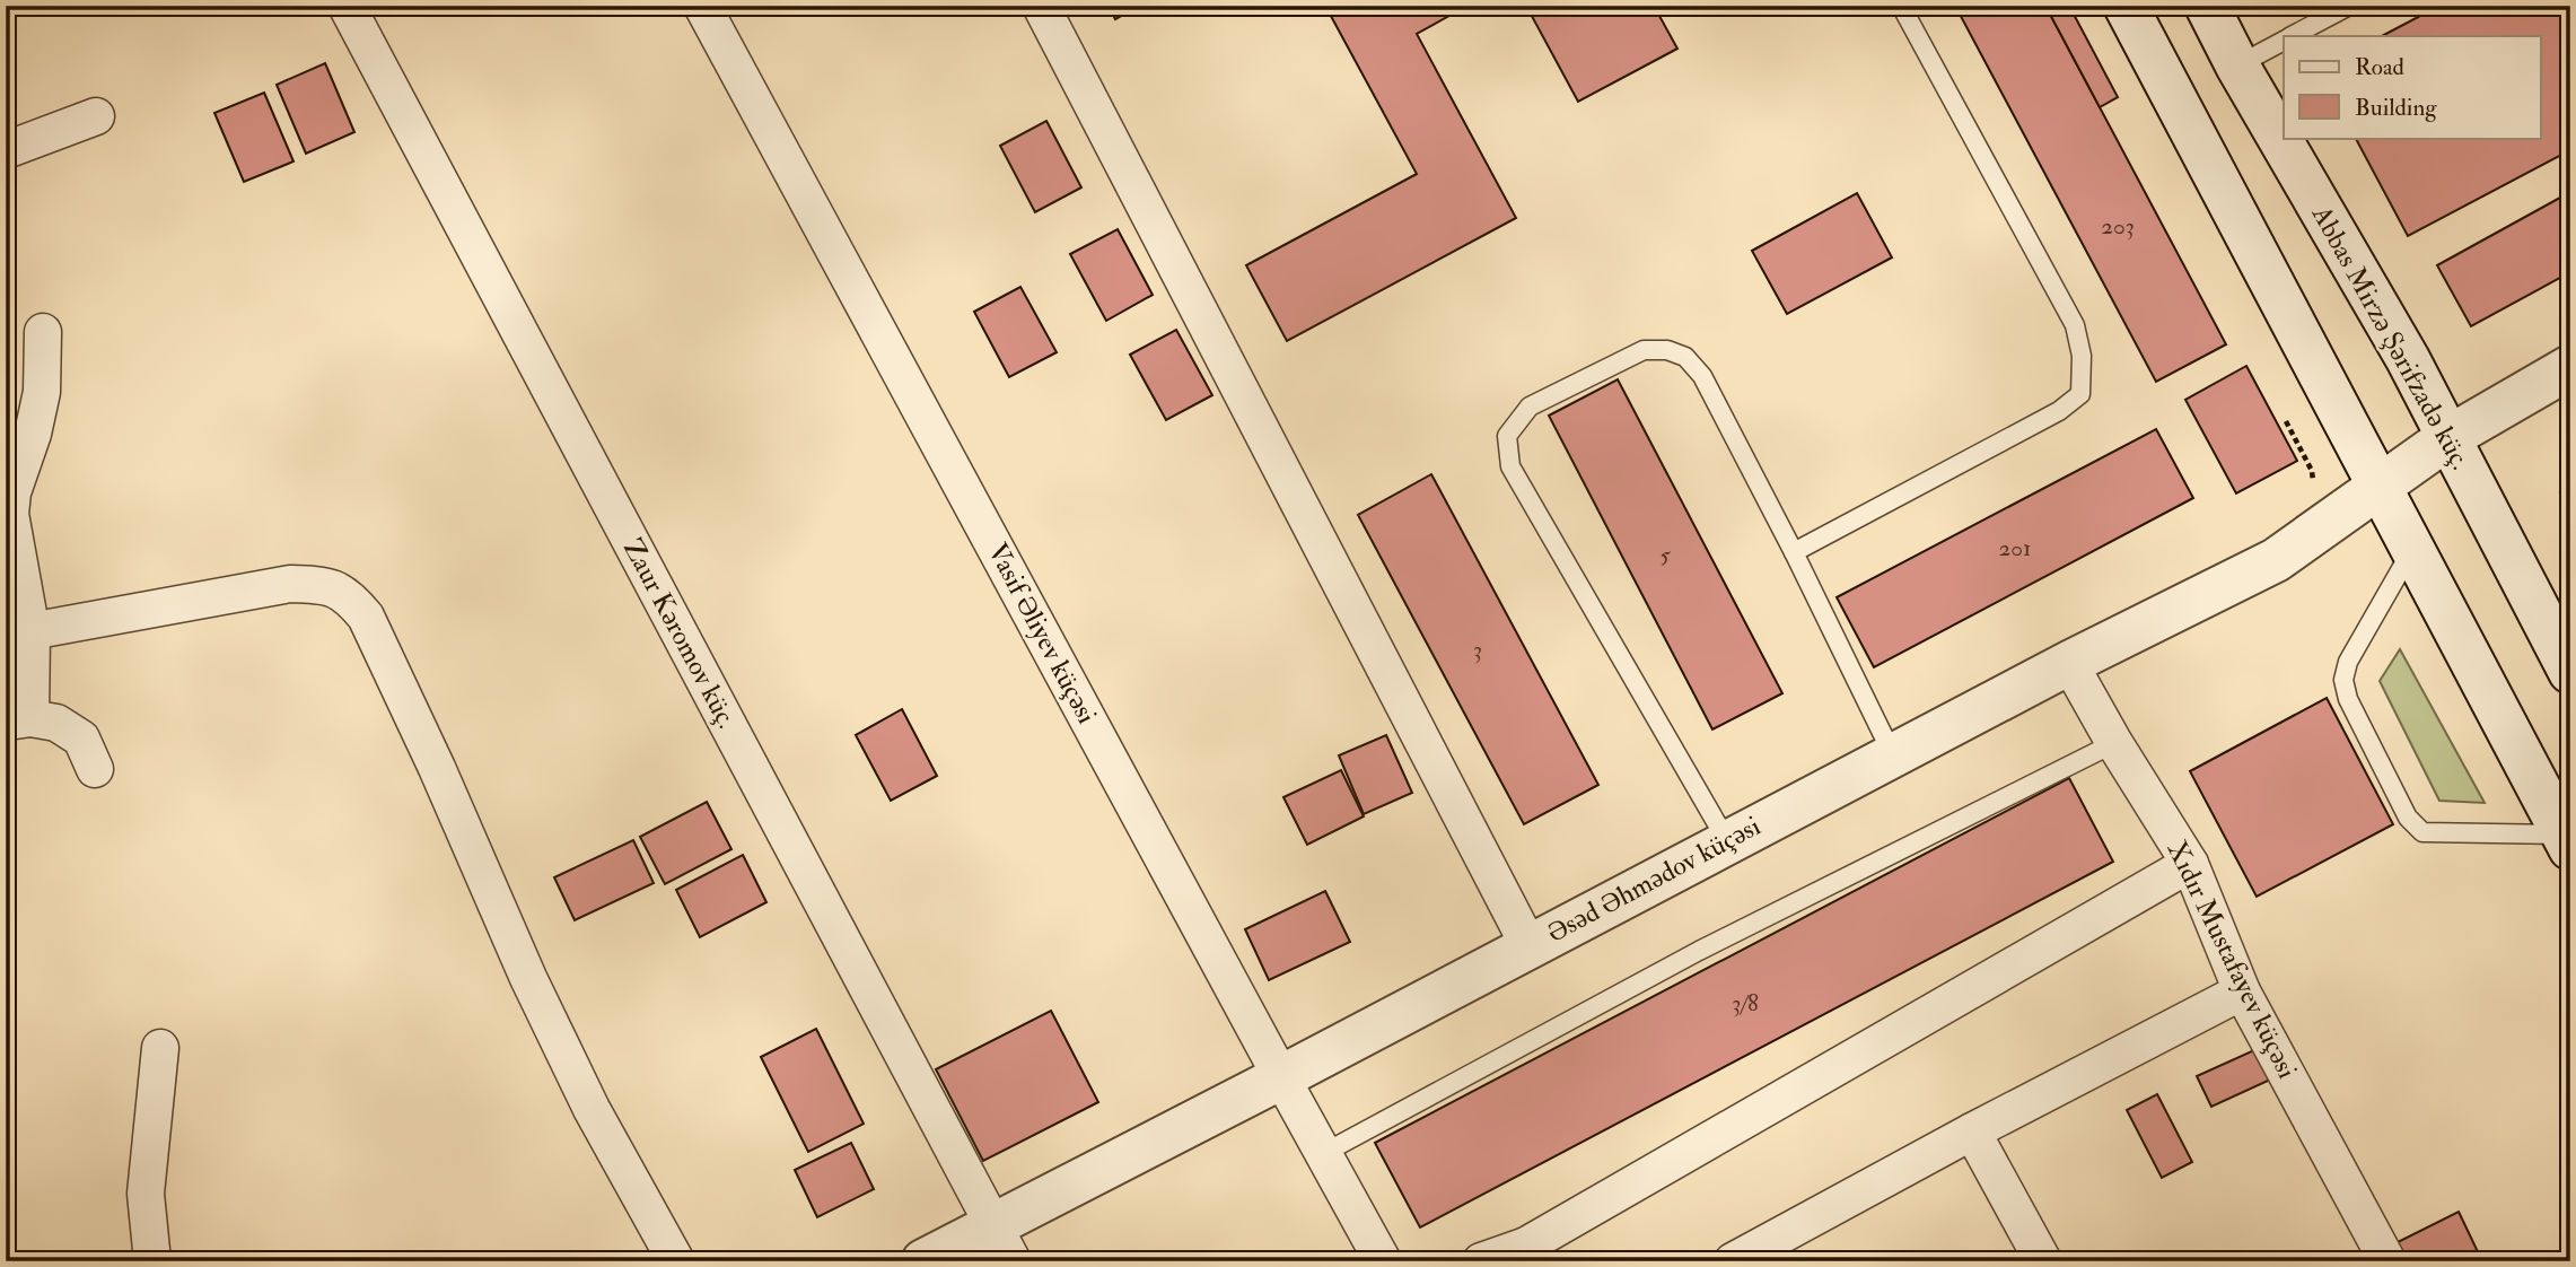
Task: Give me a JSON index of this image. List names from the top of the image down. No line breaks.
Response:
{"streets":{"street":["Abbas Mirzə Şərifzadə küç.","Zaur Kəromov küç.","Vasif Əliyev küçəsi","Əsəd Əhmədov küçəsi","Xıdır Mustafayev küçəsi"]},"crossings":[["Abbas Mirzə Şərifzadə küç.","Əsəd Əhmədov küçəsi"],["Zaur Kəromov küç.","Əsəd Əhmədov küçəsi"],["Vasif Əliyev küçəsi","Əsəd Əhmədov küçəsi"],["Əsəd Əhmədov küçəsi","Xıdır Mustafayev küçəsi"]],"house_numbers":["203","201","5","3","3/8"],"legend":["Road","Building"]}
